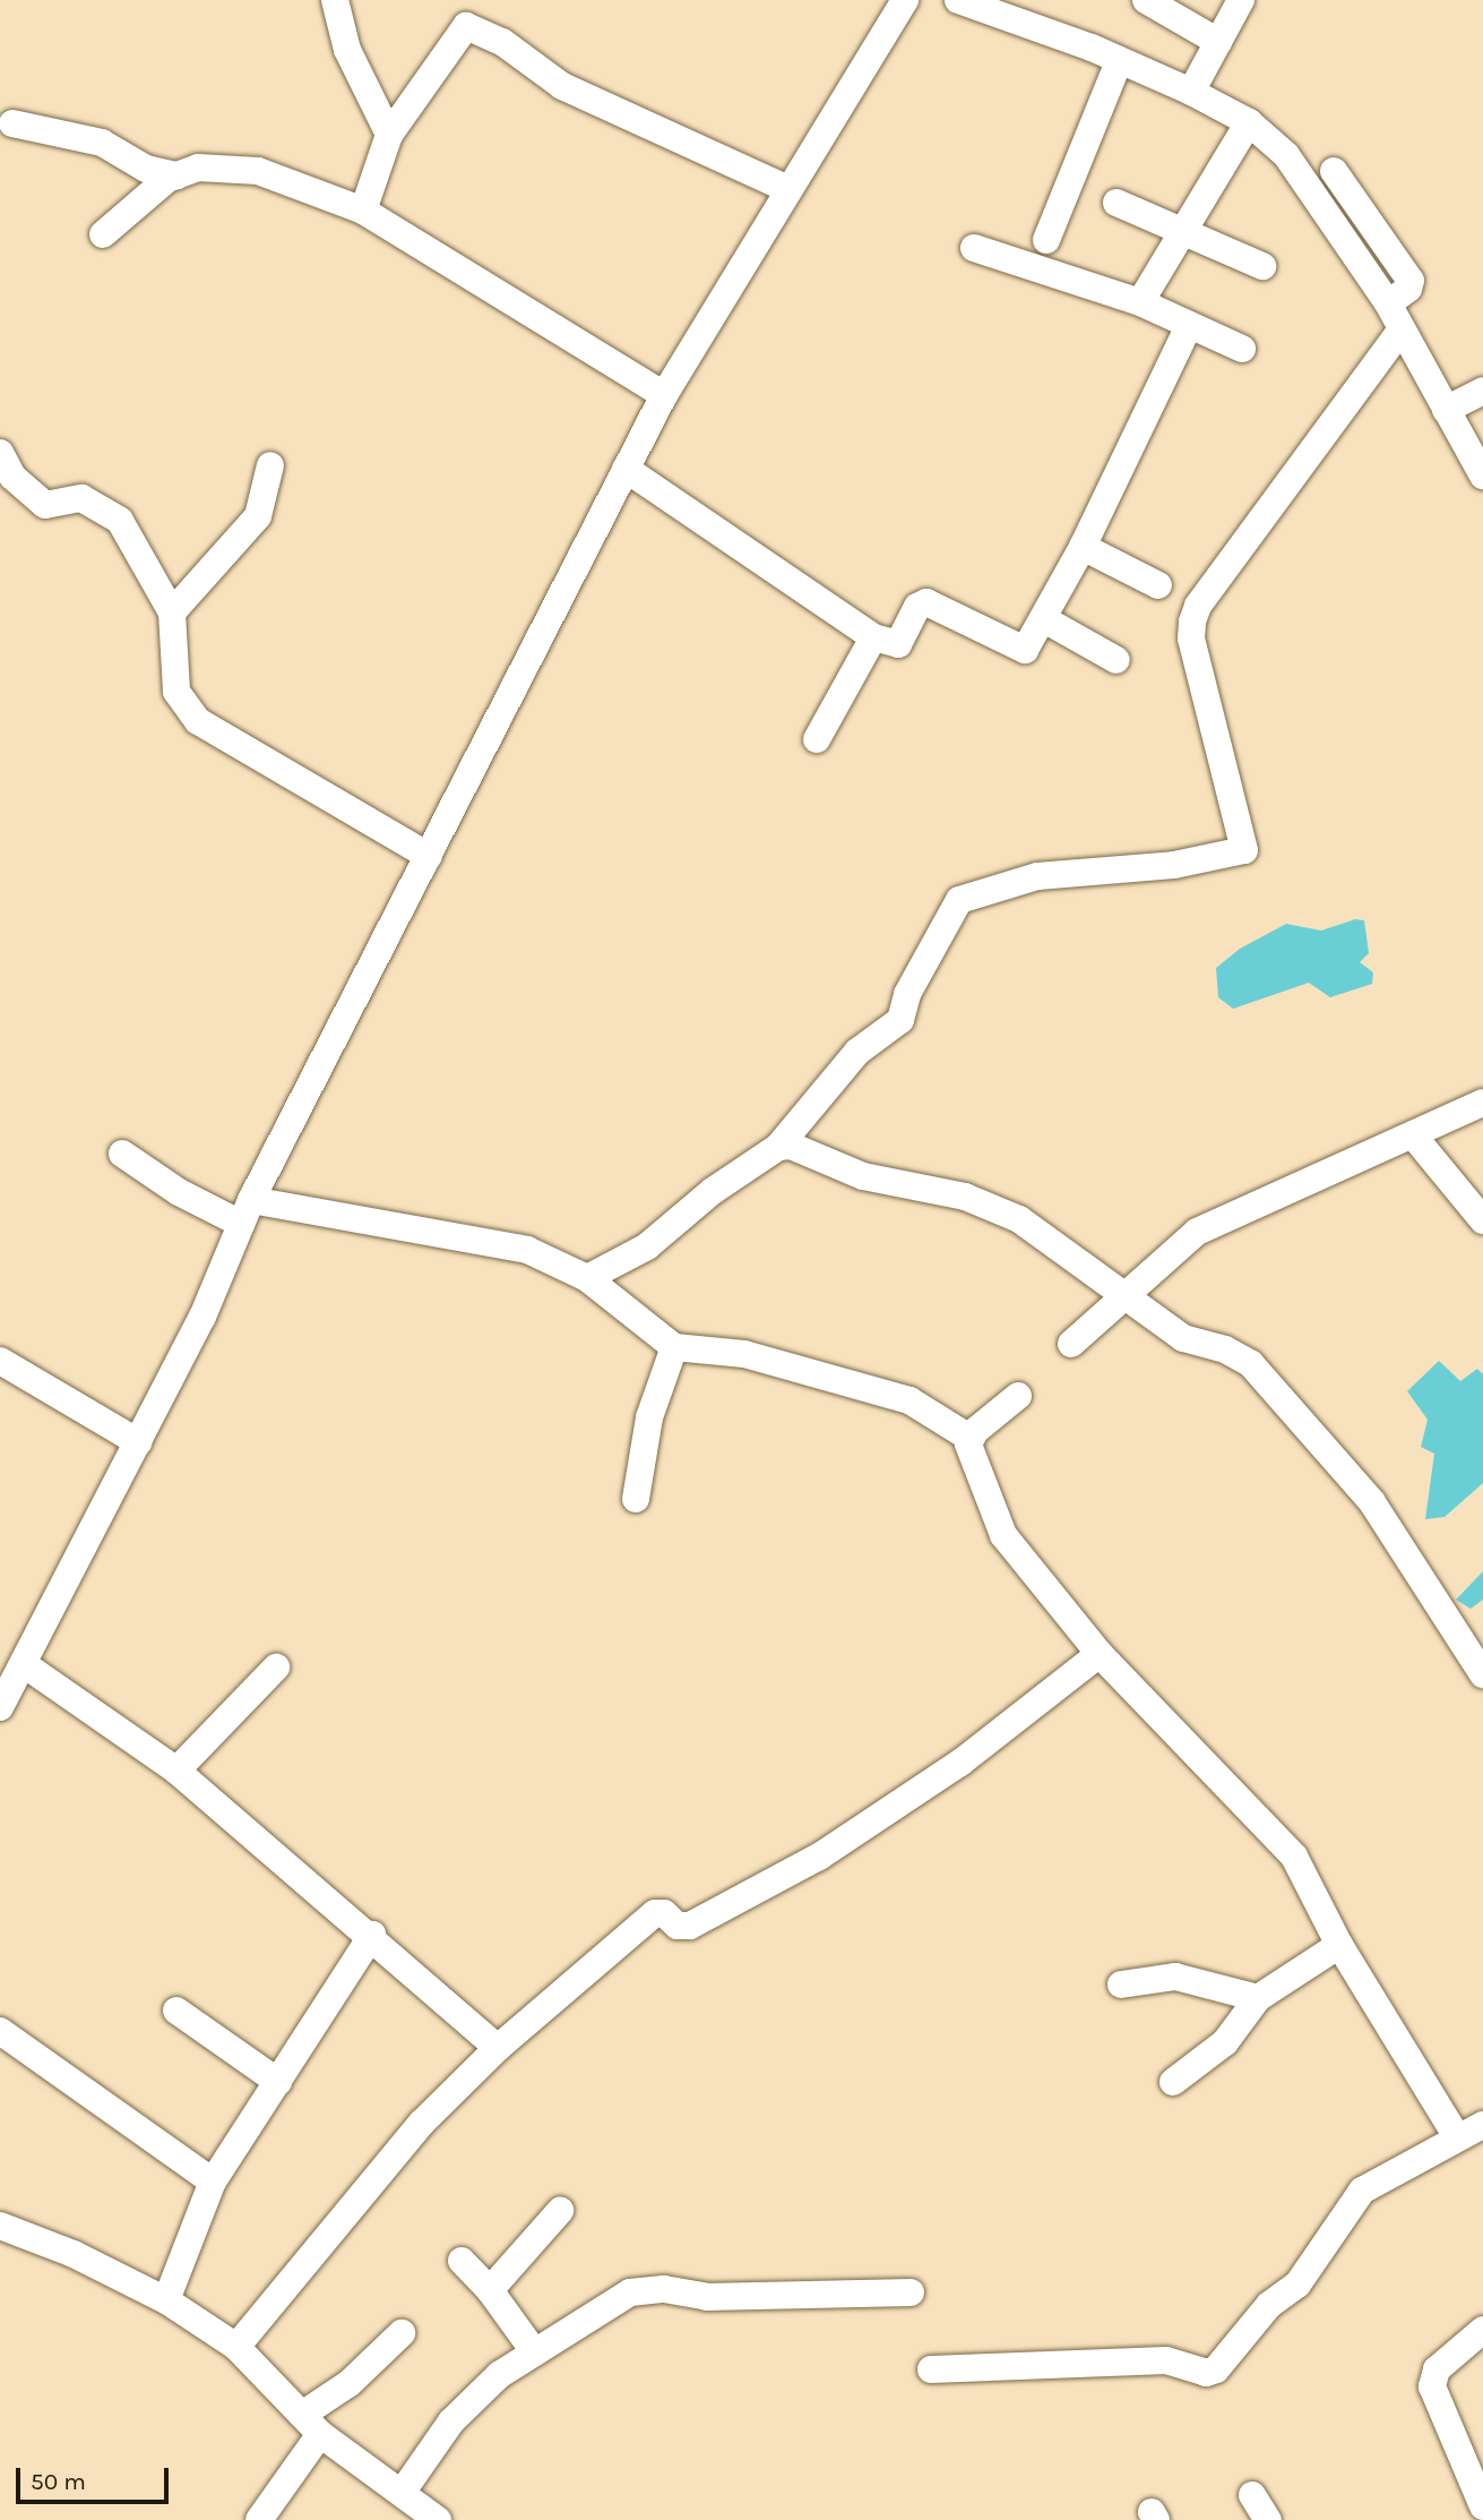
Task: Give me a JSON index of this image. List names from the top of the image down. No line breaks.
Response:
{"scale_bar":"50 m"}
